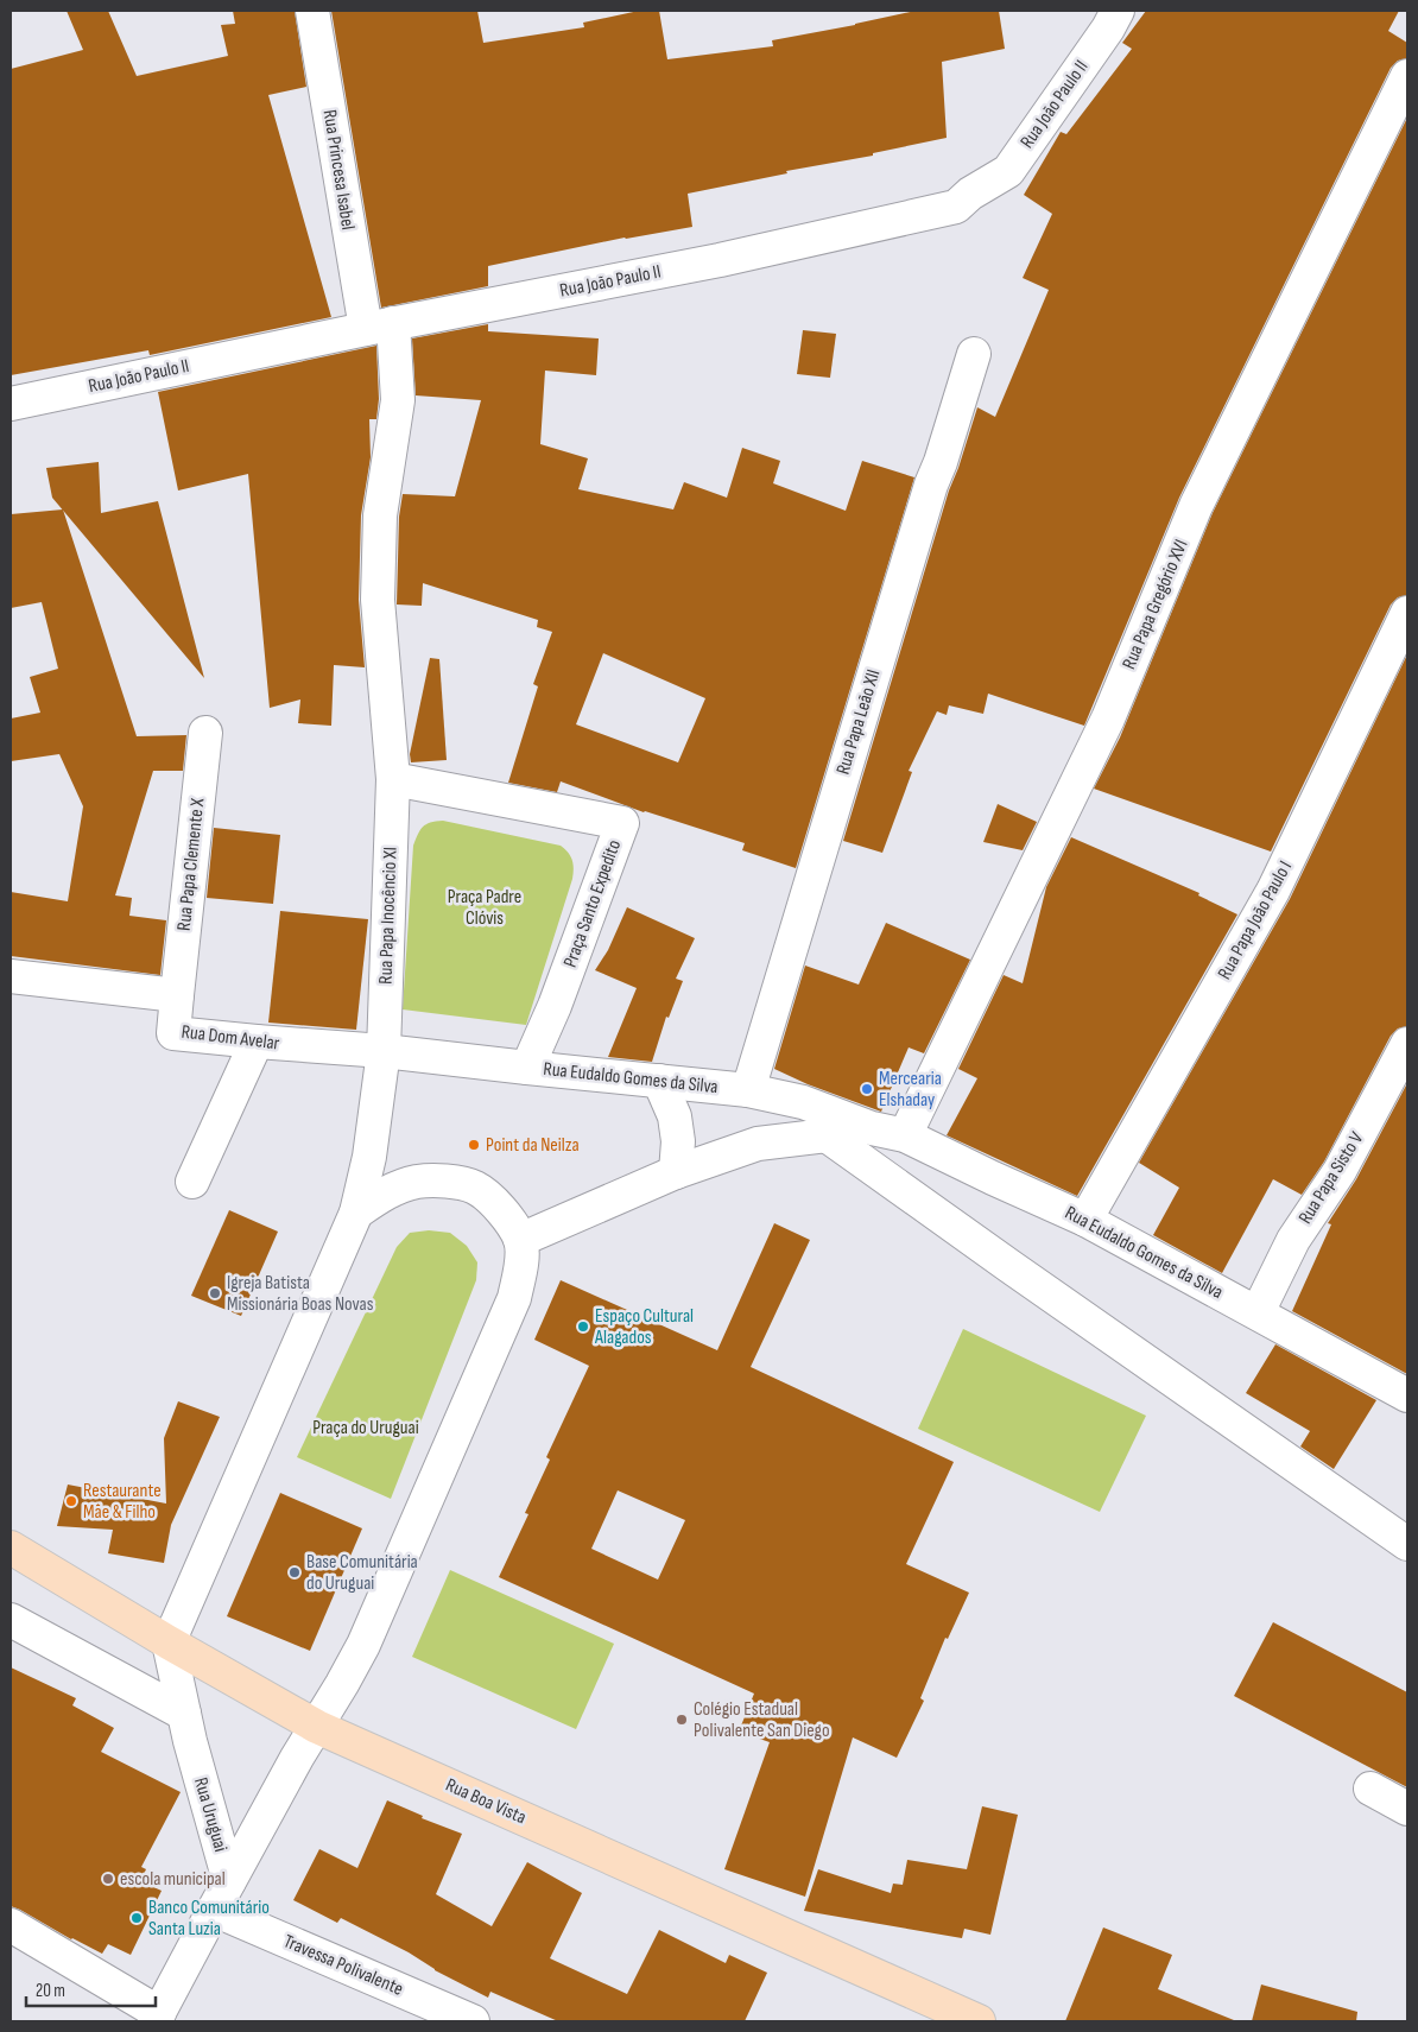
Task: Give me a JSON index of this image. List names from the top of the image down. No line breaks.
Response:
{"streets":{"main road":["Rua Boa Vista"],"street":["Rua João Paulo II","Rua Princesa Isabel","Rua Papa Gregório XVI","Rua Papa Leão XII","Rua Papa Clemente X","Praça Santo Expedito","Rua Papa Inocêncio XI","Rua Papa João Paulo I","Rua Dom Avelar","Rua Eudaldo Gomes da Silva","Rua Papa Sisto V","Rua Uruguai","Travessa Polivalente"]},"crossings":[["Rua João Paulo II","Rua Princesa Isabel"],["Rua Princesa Isabel","Praça Santo Expedito"],["Rua Princesa Isabel","Rua Papa Inocêncio XI"],["Rua Papa Gregório XVI","Rua Eudaldo Gomes da Silva"],["Rua Papa Leão XII","Rua Eudaldo Gomes da Silva"],["Rua Papa Clemente X","Rua Dom Avelar"],["Praça Santo Expedito","Rua Papa Inocêncio XI"],["Praça Santo Expedito","Rua Eudaldo Gomes da Silva"],["Rua Papa Inocêncio XI","Rua Dom Avelar"],["Rua Papa Inocêncio XI","Rua Eudaldo Gomes da Silva"],["Rua Papa João Paulo I","Rua Eudaldo Gomes da Silva"],["Rua Dom Avelar","Rua Eudaldo Gomes da Silva"],["Rua Eudaldo Gomes da Silva","Rua Papa Sisto V"],["Rua Boa Vista","Rua Uruguai"],["Rua Uruguai","Travessa Polivalente"]],"parks":["Praça Padre Clóvis","Praça do Uruguai"],"places":["Mercearia Elshaday","Point da Neilza","Igreja Batista Missionária Boas Novas","Espaço Cultural Alagados","Restaurante Mãe & Filho","Base Comunitária do Uruguai","Colégio Estadual Polivalente San Diego","escola municipal","Banco Comunitário Santa Luzia"],"scale_bar":"20 m"}
